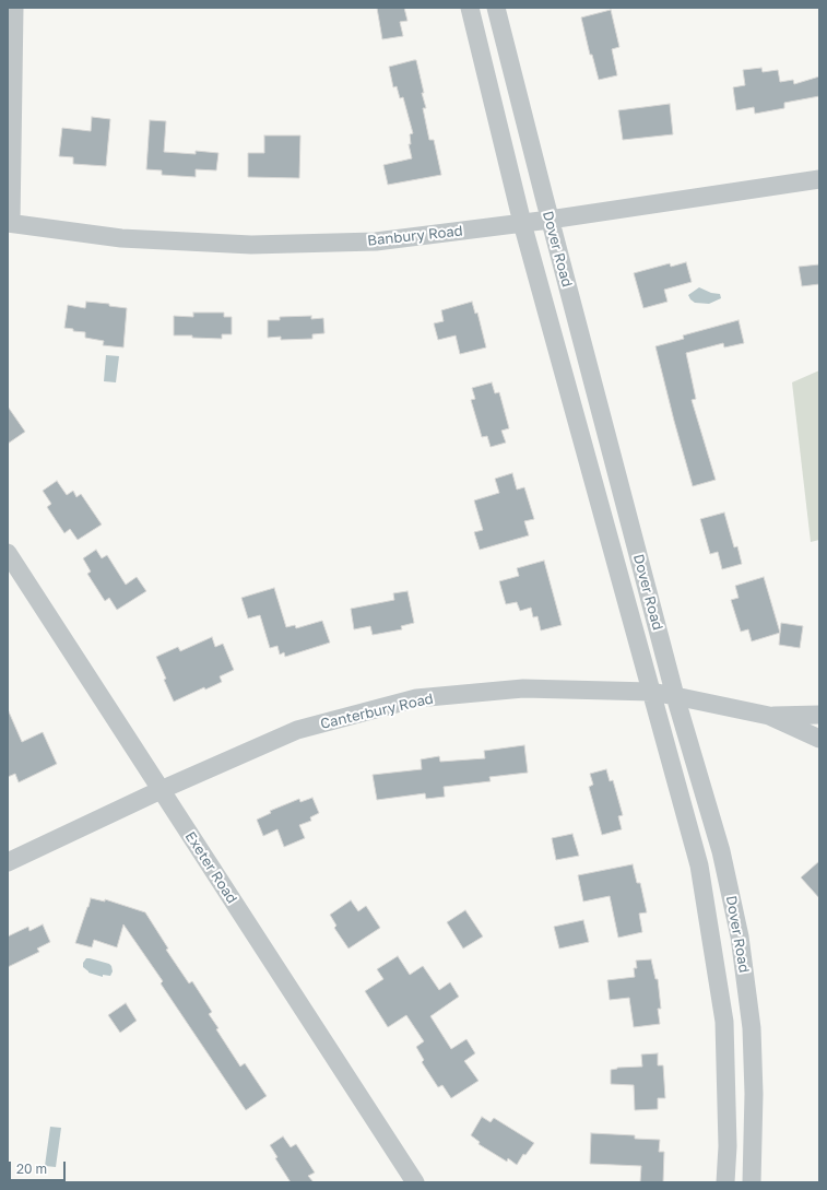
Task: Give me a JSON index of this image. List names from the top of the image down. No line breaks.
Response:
{"streets":{"street":["Banbury Road","Dover Road","Canterbury Road","Exeter Road"]},"crossings":[["Banbury Road","Dover Road"],["Dover Road","Canterbury Road"],["Canterbury Road","Exeter Road"]],"scale_bar":"20 m"}
